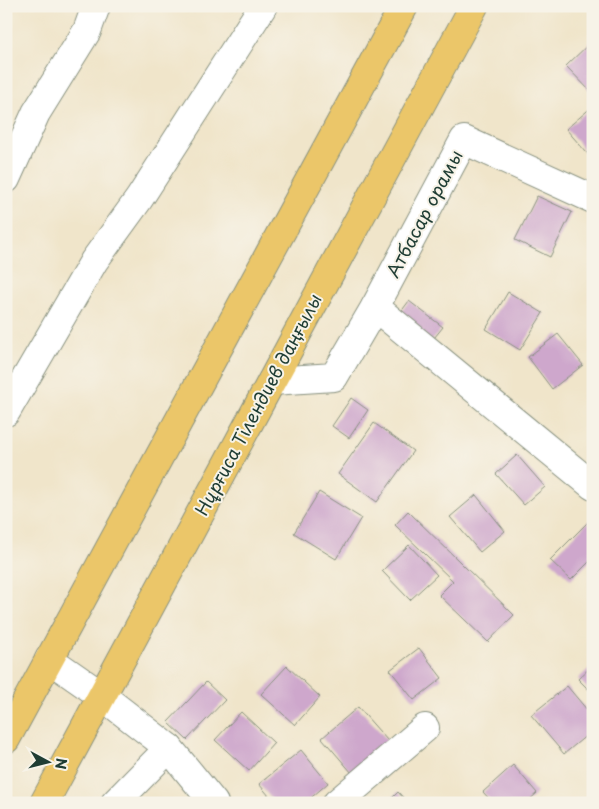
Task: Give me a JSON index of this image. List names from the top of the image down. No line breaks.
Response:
{"streets":{"main road":["Нұрғиса Тілендиев даңғылы"],"street":["Атбасар орамы"]},"crossings":[["Атбасар орамы","Нұрғиса Тілендиев даңғылы"]],"north":"right"}
